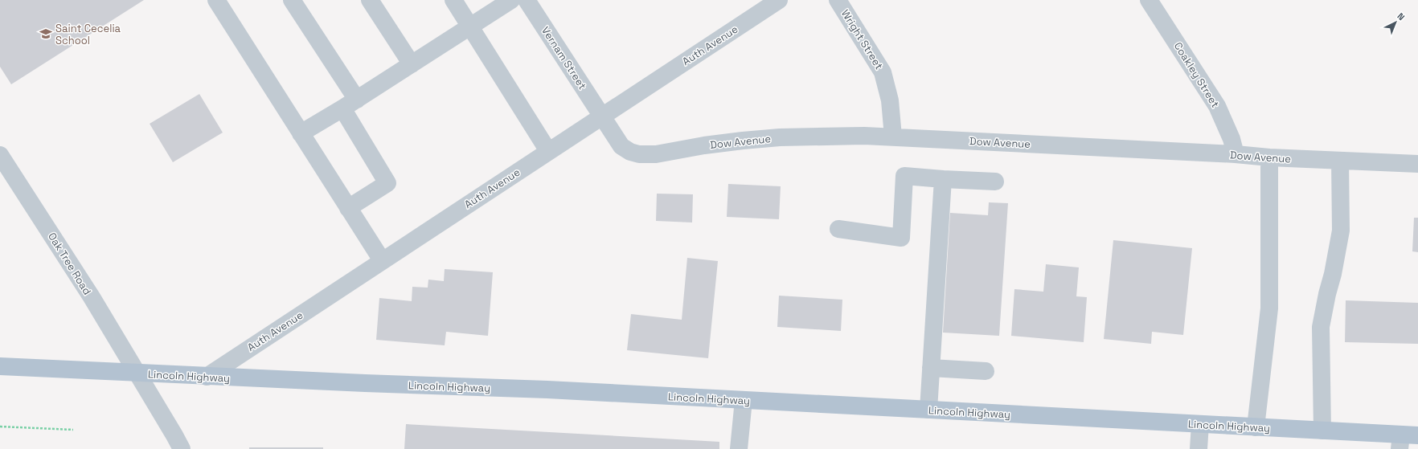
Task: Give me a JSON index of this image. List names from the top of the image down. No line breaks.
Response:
{"streets":{"main road":["Lincoln Highway"],"street":["Wright Street","Auth Avenue","Vernam Street","Coakley Street","Dow Avenue","Oak Tree Road"]},"crossings":[["Wright Street","Dow Avenue"],["Auth Avenue","Vernam Street"],["Auth Avenue","Dow Avenue"],["Auth Avenue","Lincoln Highway"],["Vernam Street","Dow Avenue"],["Coakley Street","Dow Avenue"],["Oak Tree Road","Lincoln Highway"]],"places":{"school or university":["Saint Cecelia School"]},"north":"top right"}
